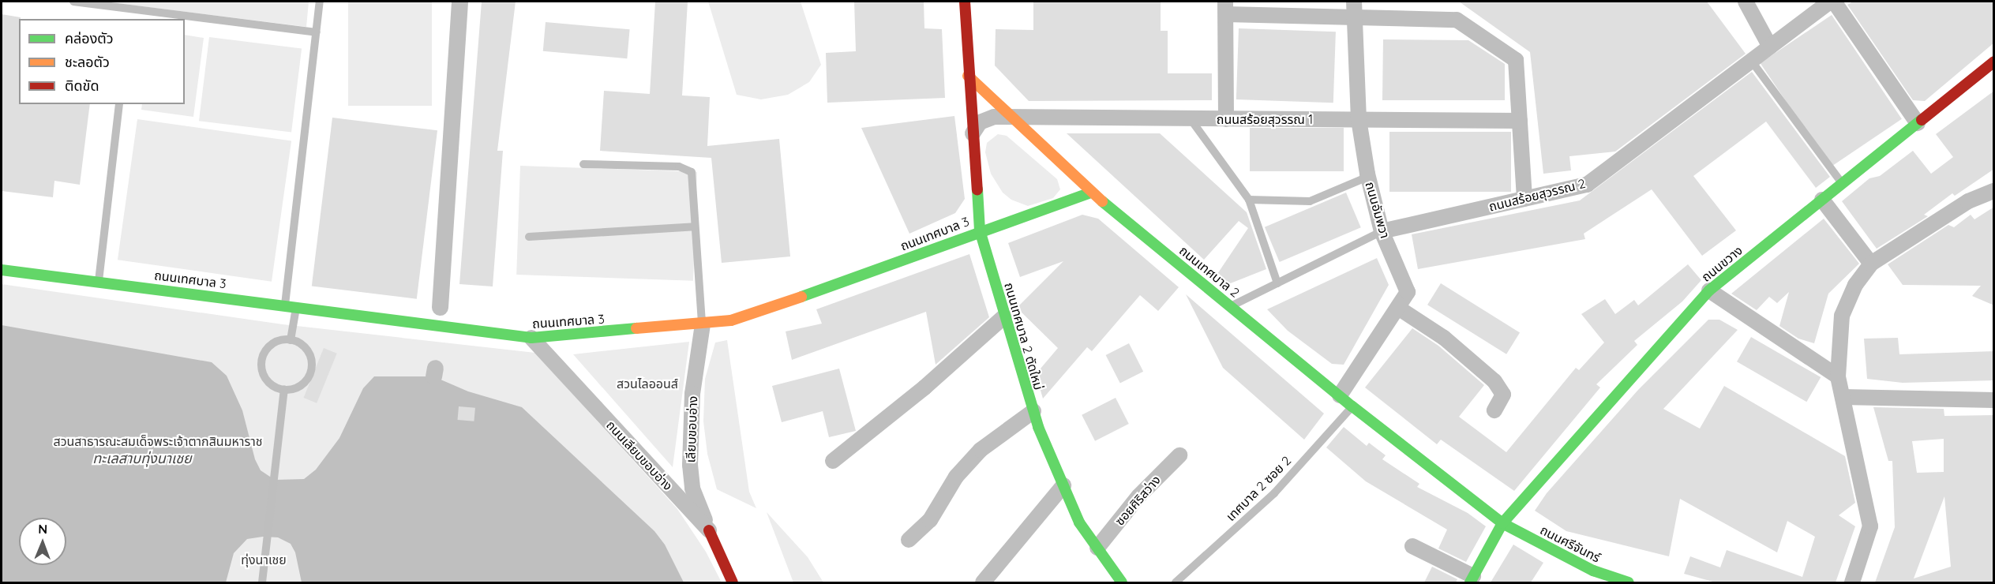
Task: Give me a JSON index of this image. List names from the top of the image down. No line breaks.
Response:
{"streets":{"street":["ถนนสร้อยสุวรรณ 1","ถนนสร้อยสุวรรณ 2","ถนนอัมพวา","ถนนเทศบาล 3","ถนนขวาง","ถนนเทศบาล 2","ถนนเทศบาล 2 ตัดใหม่","เลียบขอบอ่าง","ถนนเลียบขอบอ่าง","ซอยศิริสว่าง","ถนนศรีจันทร์"],"lane":["เทศบาล 2 ซอย 2"]},"crossings":[["ถนนสร้อยสุวรรณ 1","ถนนอัมพวา"],["ถนนสร้อยสุวรรณ 1","ถนนเทศบาล 2"],["ถนนสร้อยสุวรรณ 1","ถนนเทศบาล 2 ตัดใหม่"],["ถนนสร้อยสุวรรณ 2","ถนนอัมพวา"],["ถนนสร้อยสุวรรณ 2","ถนนเทศบาล 2"],["ถนนอัมพวา","ถนนเทศบาล 2"],["ถนนเทศบาล 3","ถนนเทศบาล 2"],["ถนนเทศบาล 3","ถนนเทศบาล 2 ตัดใหม่"],["ถนนเทศบาล 3","เลียบขอบอ่าง"],["ถนนเทศบาล 3","ถนนเลียบขอบอ่าง"],["ถนนขวาง","ถนนเทศบาล 2"],["ถนนขวาง","ถนนศรีจันทร์"],["ถนนเทศบาล 2","ถนนเทศบาล 2 ตัดใหม่"],["ถนนเทศบาล 2","เทศบาล 2 ซอย 2"],["ถนนเทศบาล 2","ถนนศรีจันทร์"],["ถนนเทศบาล 2 ตัดใหม่","ซอยศิริสว่าง"],["เลียบขอบอ่าง","ถนนเลียบขอบอ่าง"]],"water":["ทะเลสาบทุ่งนาเชย"],"parks":["สวนไลออนส์","สวนสาธารณะสมเด็จพระเจ้าตากสินมหาราช","ทุ่งนาเชย"],"legend":["คล่องตัว","ชะลอตัว","ติดขัด"],"north":"top"}
